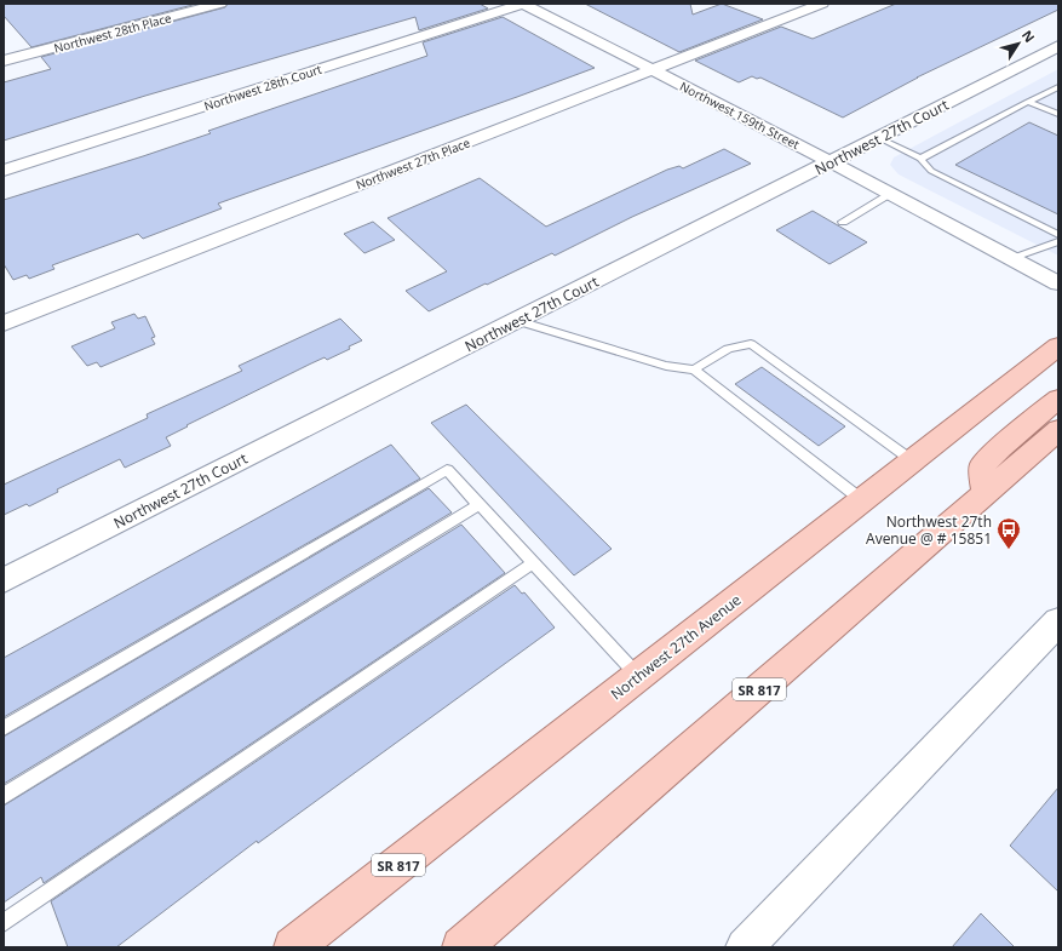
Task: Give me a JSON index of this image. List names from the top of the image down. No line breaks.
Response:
{"streets":{"main road":["Northwest 27th Avenue","SR 817"],"street":["Northwest 28th Place","Northwest 28th Court","Northwest 159th Street","Northwest 27th Court","Northwest 27th Place"]},"crossings":[["Northwest 28th Court","Northwest 159th Street"],["Northwest 159th Street","Northwest 27th Court"],["Northwest 159th Street","Northwest 27th Place"]],"places":{"bus stop":["Northwest 27th Avenue @ # 15851"]},"north":"top right"}
